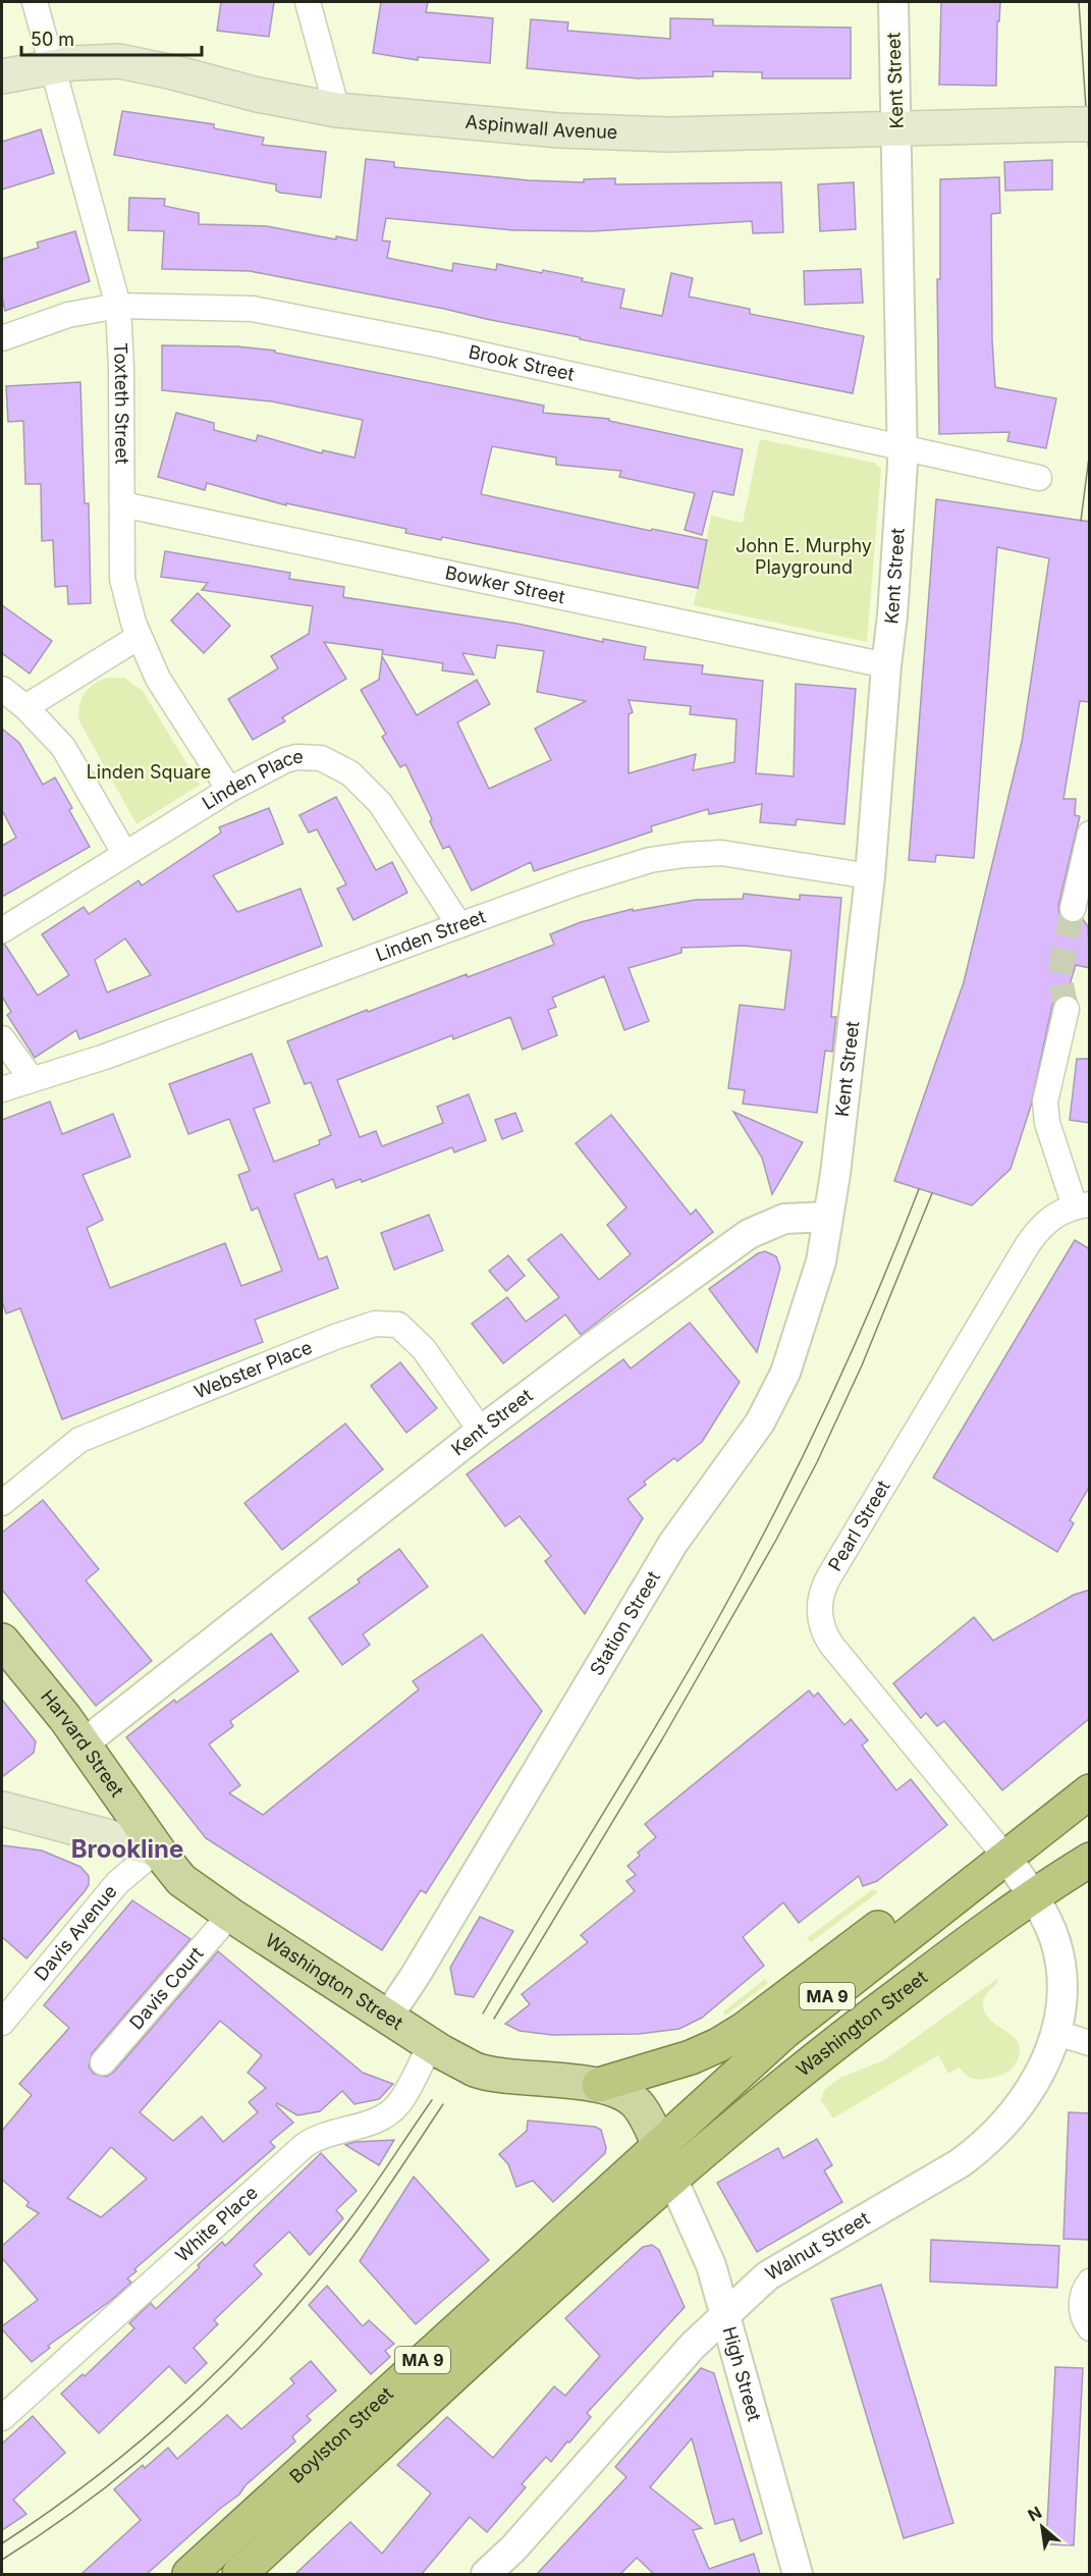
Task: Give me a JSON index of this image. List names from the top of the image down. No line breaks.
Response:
{"streets":{"highway":["Washington Street","MA 9","Boylston Street"],"main road":["Aspinwall Avenue","Harvard Street"],"street":["Kent Street","Brook Street","Toxteth Street","Bowker Street","Linden Place","Linden Street","Webster Place","Pearl Street","Station Street","Davis Avenue","Davis Court","White Place","Walnut Street","High Street"]},"crossings":[["Kent Street","Aspinwall Avenue"],["Kent Street","Brook Street"],["Kent Street","Bowker Street"],["Kent Street","Linden Street"],["Kent Street","Webster Place"],["Kent Street","Station Street"],["Kent Street","Harvard Street"],["Aspinwall Avenue","Toxteth Street"],["Brook Street","Toxteth Street"],["Toxteth Street","Bowker Street"],["Toxteth Street","Linden Place"],["Linden Place","Linden Street"],["Pearl Street","MA 9"],["Pearl Street","Walnut Street"],["Station Street","Washington Street"],["Harvard Street","Davis Avenue"],["Harvard Street","Washington Street"],["Davis Avenue","Washington Street"],["Washington Street","Davis Court"],["Washington Street","MA 9"],["Washington Street","White Place"],["Washington Street","Walnut Street"],["Washington Street","High Street"],["Washington Street","Boylston Street"],["MA 9","Walnut Street"],["MA 9","Boylston Street"],["Walnut Street","High Street"],["High Street","Boylston Street"]],"districts":["Brookline"],"parks":["John E. Murphy Playground","Linden Square"],"scale_bar":"50 m","north":"top left"}
